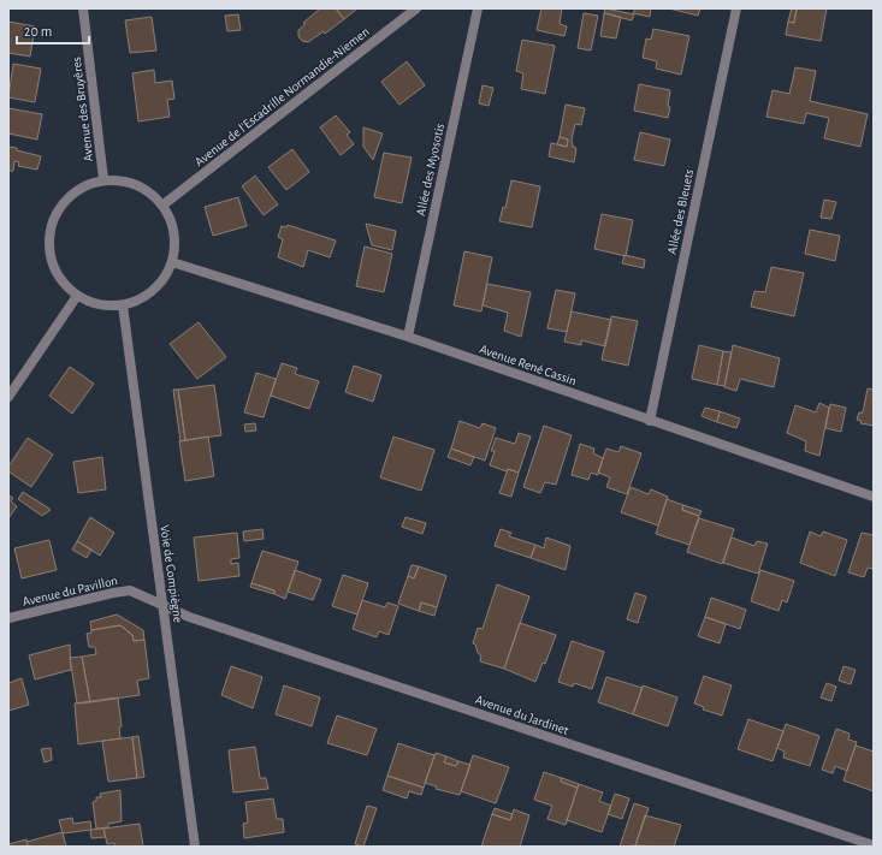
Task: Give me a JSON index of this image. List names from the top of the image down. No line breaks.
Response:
{"streets":{"street":["Avenue de l'Escadrille Normandie-Niemen","Avenue des Bruyères","Allée des Myosotis","Allée des Bleuets","Avenue René Cassin","Voie de Compiègne","Avenue du Pavillon","Avenue du Jardinet"]},"crossings":[["Avenue de l'Escadrille Normandie-Niemen","Avenue des Bruyères"],["Avenue de l'Escadrille Normandie-Niemen","Avenue René Cassin"],["Avenue de l'Escadrille Normandie-Niemen","Voie de Compiègne"],["Avenue des Bruyères","Avenue René Cassin"],["Avenue des Bruyères","Voie de Compiègne"],["Allée des Myosotis","Avenue René Cassin"],["Allée des Bleuets","Avenue René Cassin"],["Avenue René Cassin","Voie de Compiègne"],["Voie de Compiègne","Avenue du Pavillon"],["Voie de Compiègne","Avenue du Jardinet"],["Avenue du Pavillon","Avenue du Jardinet"]],"scale_bar":"20 m"}
